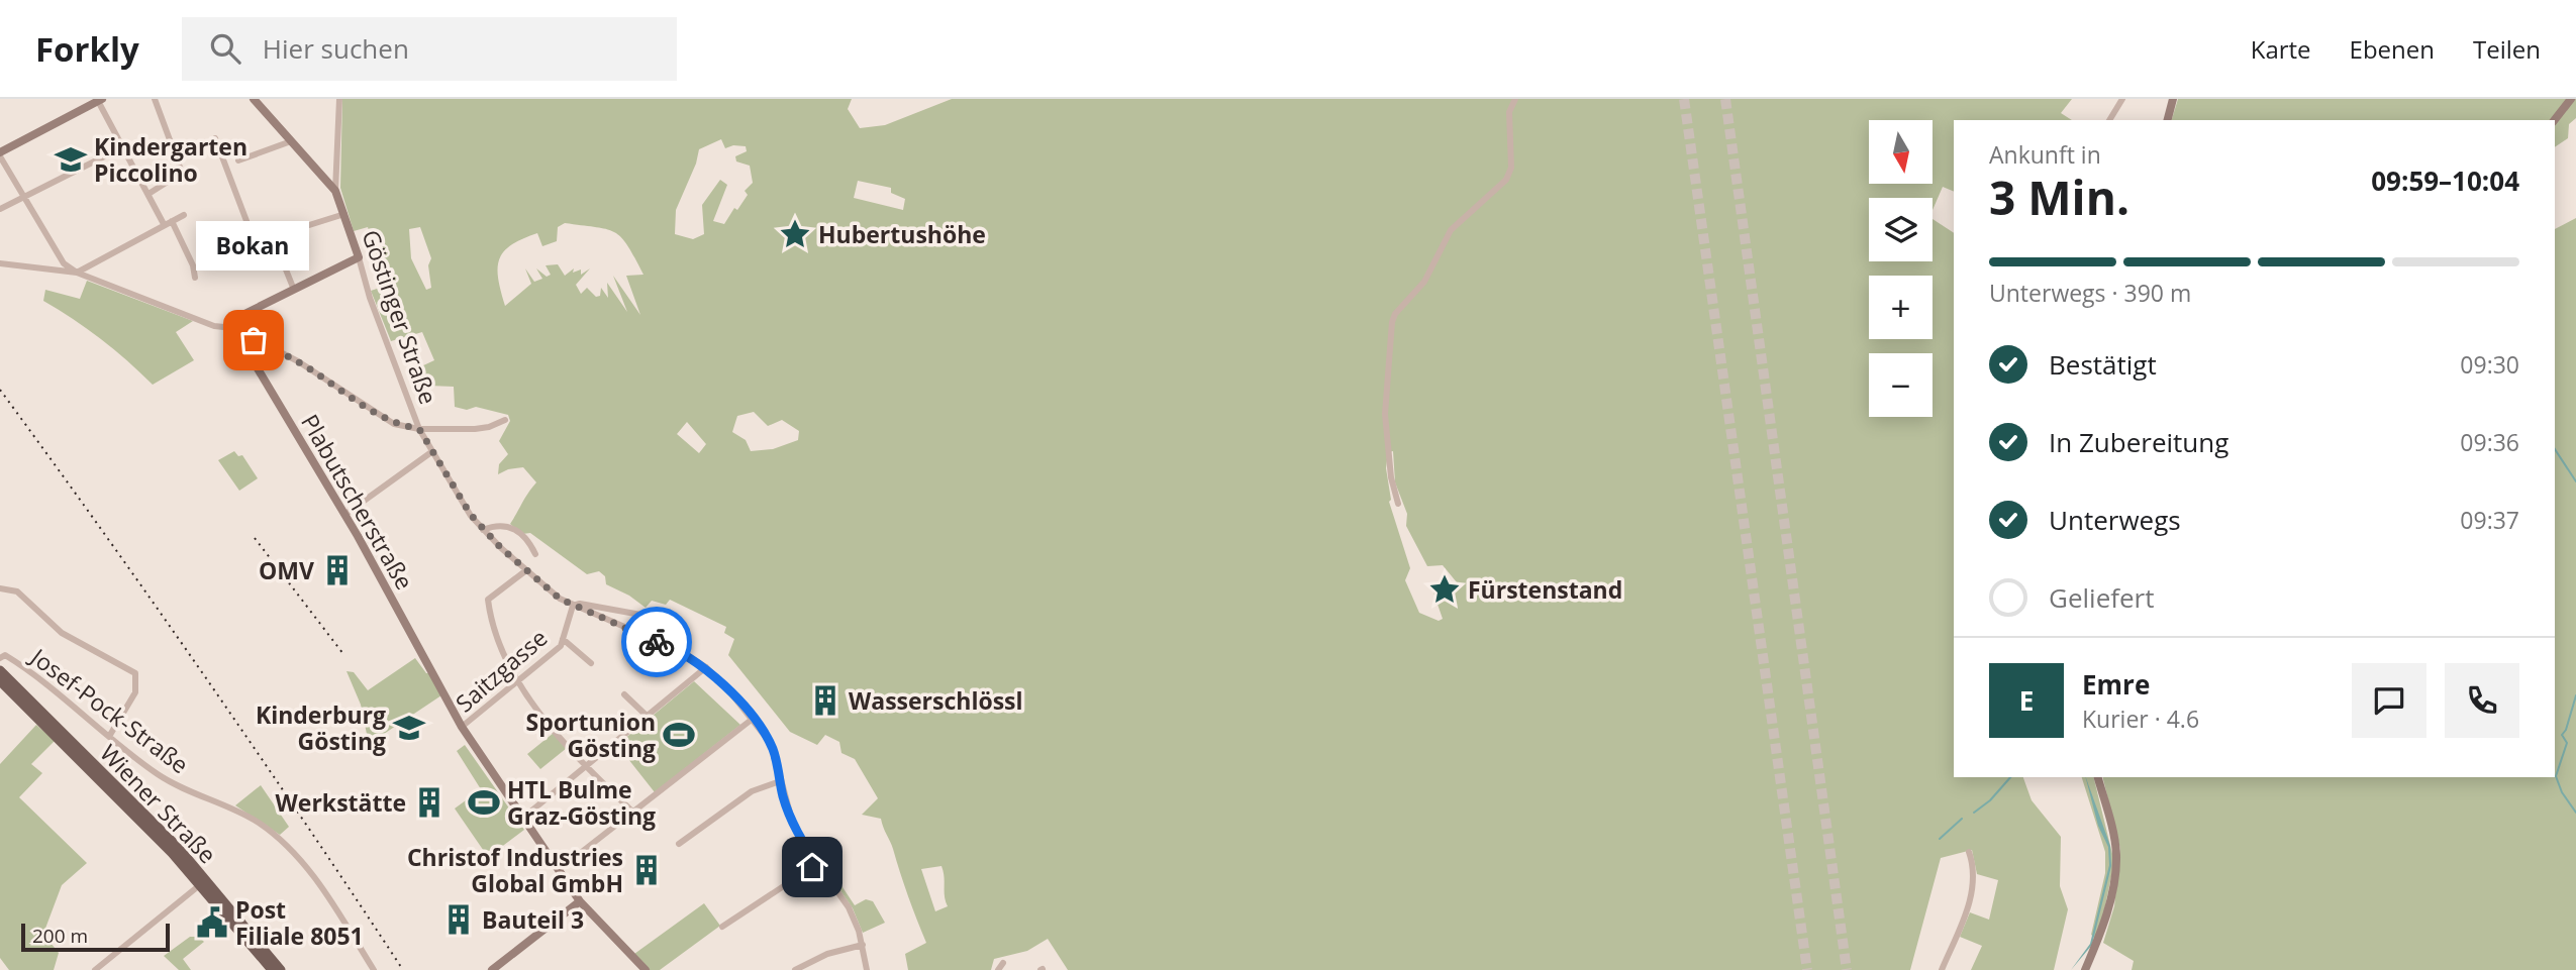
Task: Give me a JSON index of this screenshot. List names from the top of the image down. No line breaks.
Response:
{"streets":{"main road":["Wiener Straße"],"street":["Göstinger Straße","Plabutscherstraße","Saitzgasse","Josef-Pock-Straße"]},"crossings":[["Göstinger Straße","Saitzgasse"],["Plabutscherstraße","Saitzgasse"]],"places":{"school or university":["Kindergarten Piccolino","Kinderburg Gösting"],"place":["Hubertushöhe","Fürstenstand"],"other":["Bokan"],"building":["OMV","Wasserschlössl","Werkstätte","Christof Industries Global GmbH","Bauteil 3"],"sports":["Sportunion Gösting","HTL Bulme Graz-Gösting"],"public building":["Post Filiale 8051"]},"scale_bar":"200 m","north":"bottom","page":{"header":"Forkly","search":"Hier suchen","nav":["Karte","Ebenen","Teilen"],"map_buttons":["+","−"],"heading":["3 Min.","Ankunft in","09:59–10:04"],"panel":["Emre","Kurier · 4.6"],"bubble":"Bokan","bar":"Unterwegs · 390 m","list":[["Bestätigt","09:30"],["In Zubereitung","09:36"],["Unterwegs","09:37"],"Geliefert"],"round":"E","scale":"200 m"}}
